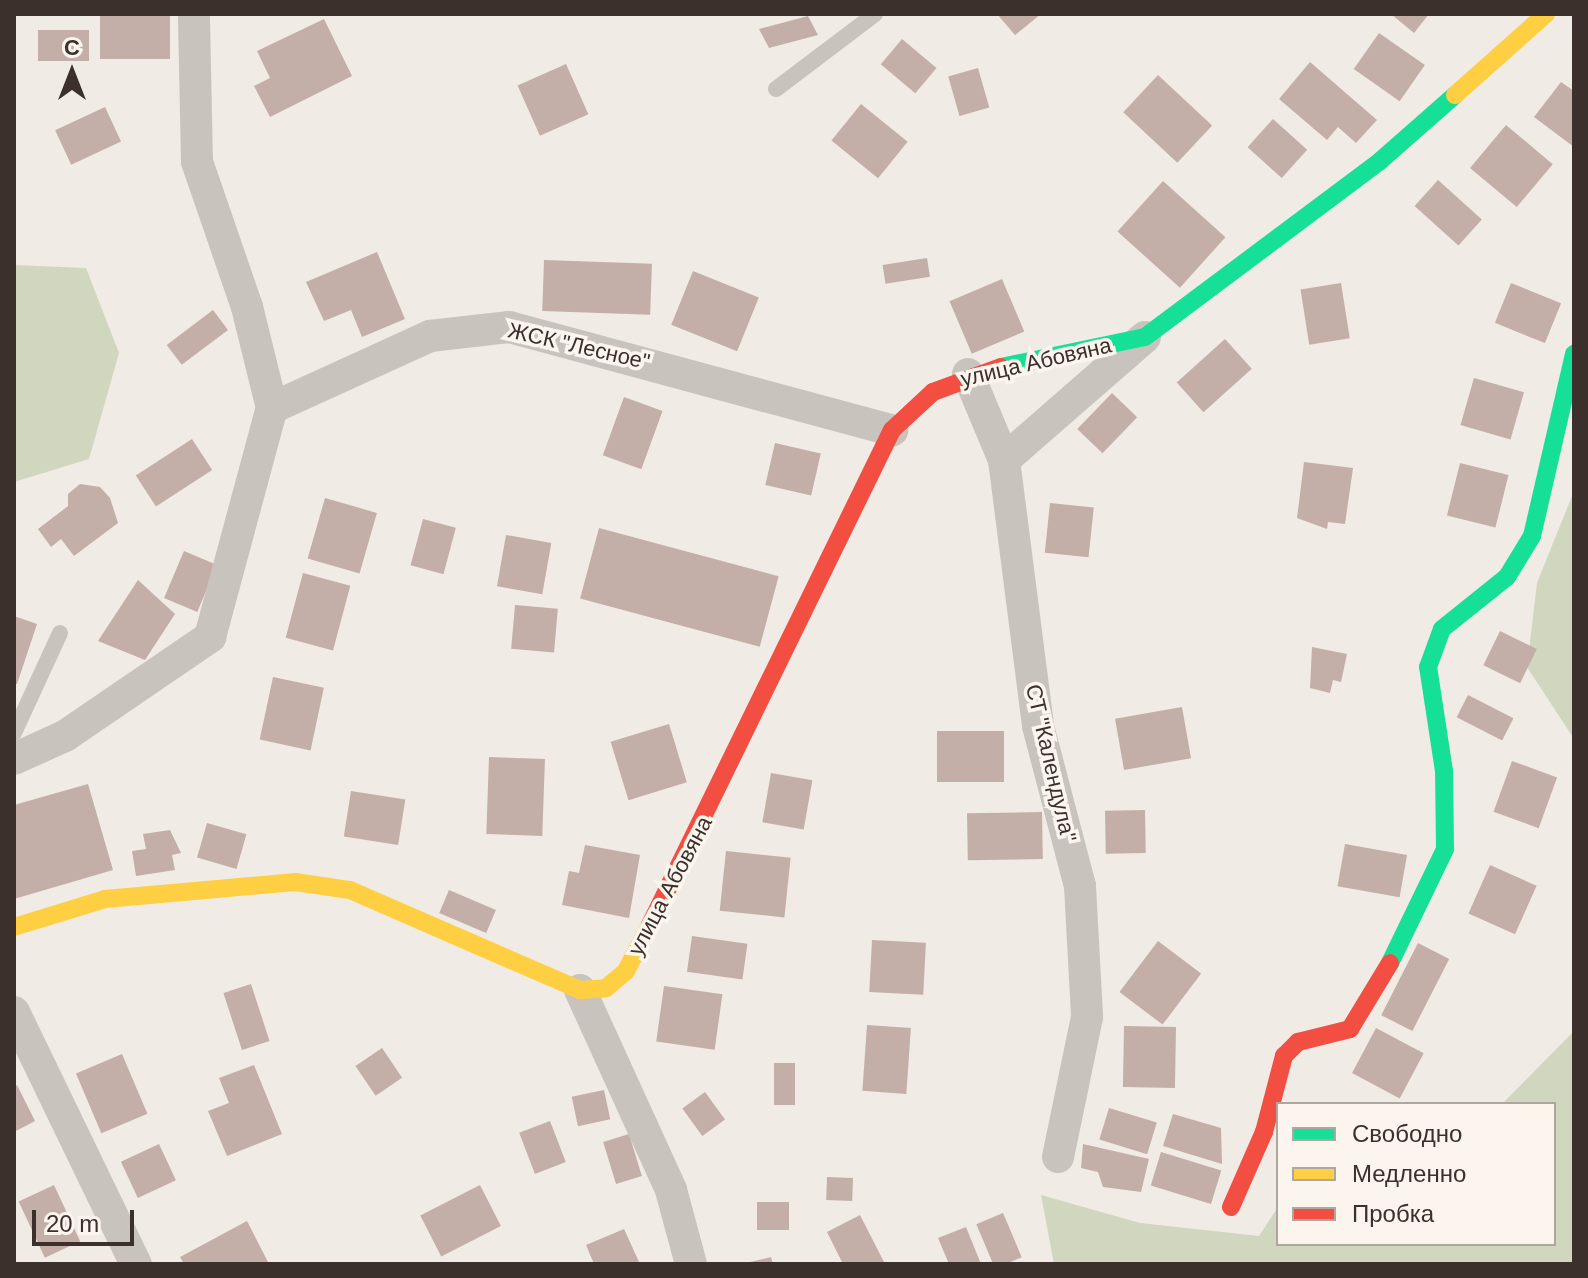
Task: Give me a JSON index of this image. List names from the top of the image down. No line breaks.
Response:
{"streets":{"street":["ЖСК \"Лесное\"","улица Абовяна","СТ \"Календула\""]},"crossings":[["ЖСК \"Лесное\"","улица Абовяна"],["улица Абовяна","СТ \"Календула\""]],"legend":["Свободно","Медленно","Пробка"],"scale_bar":"20 m","north":"top"}
